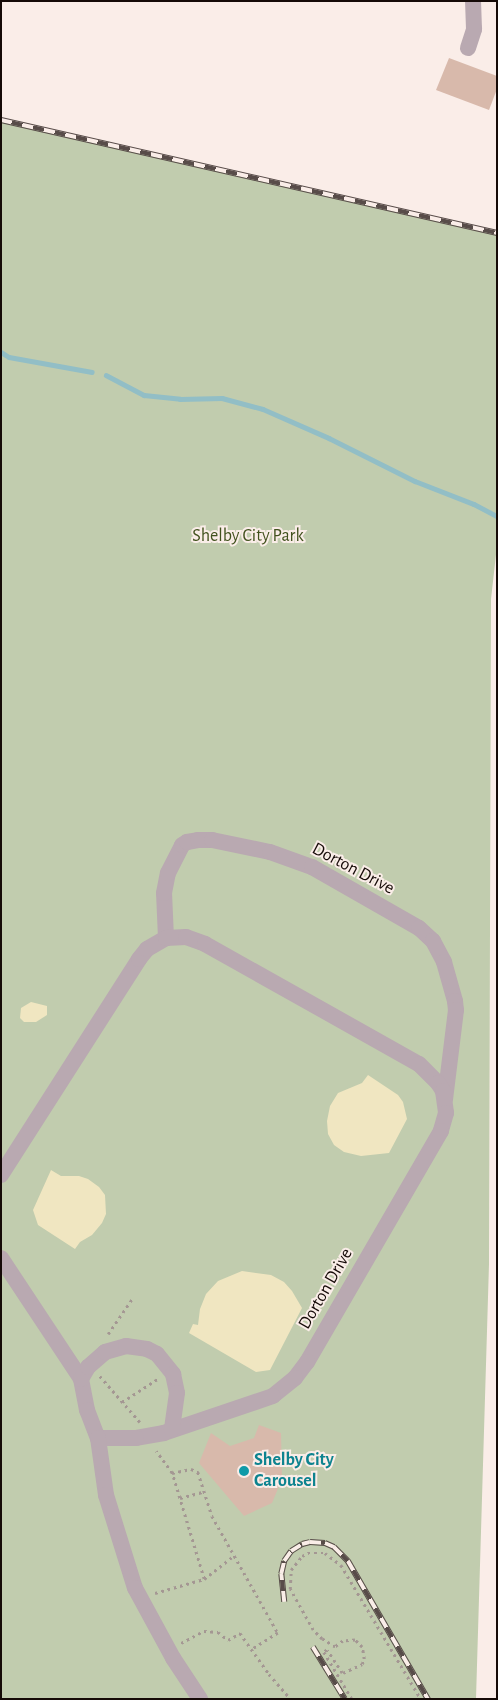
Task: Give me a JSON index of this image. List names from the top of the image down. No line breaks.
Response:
{"streets":{"street":["Dorton Drive"]},"parks":["Shelby City Park"],"places":["Shelby City Carousel"]}
